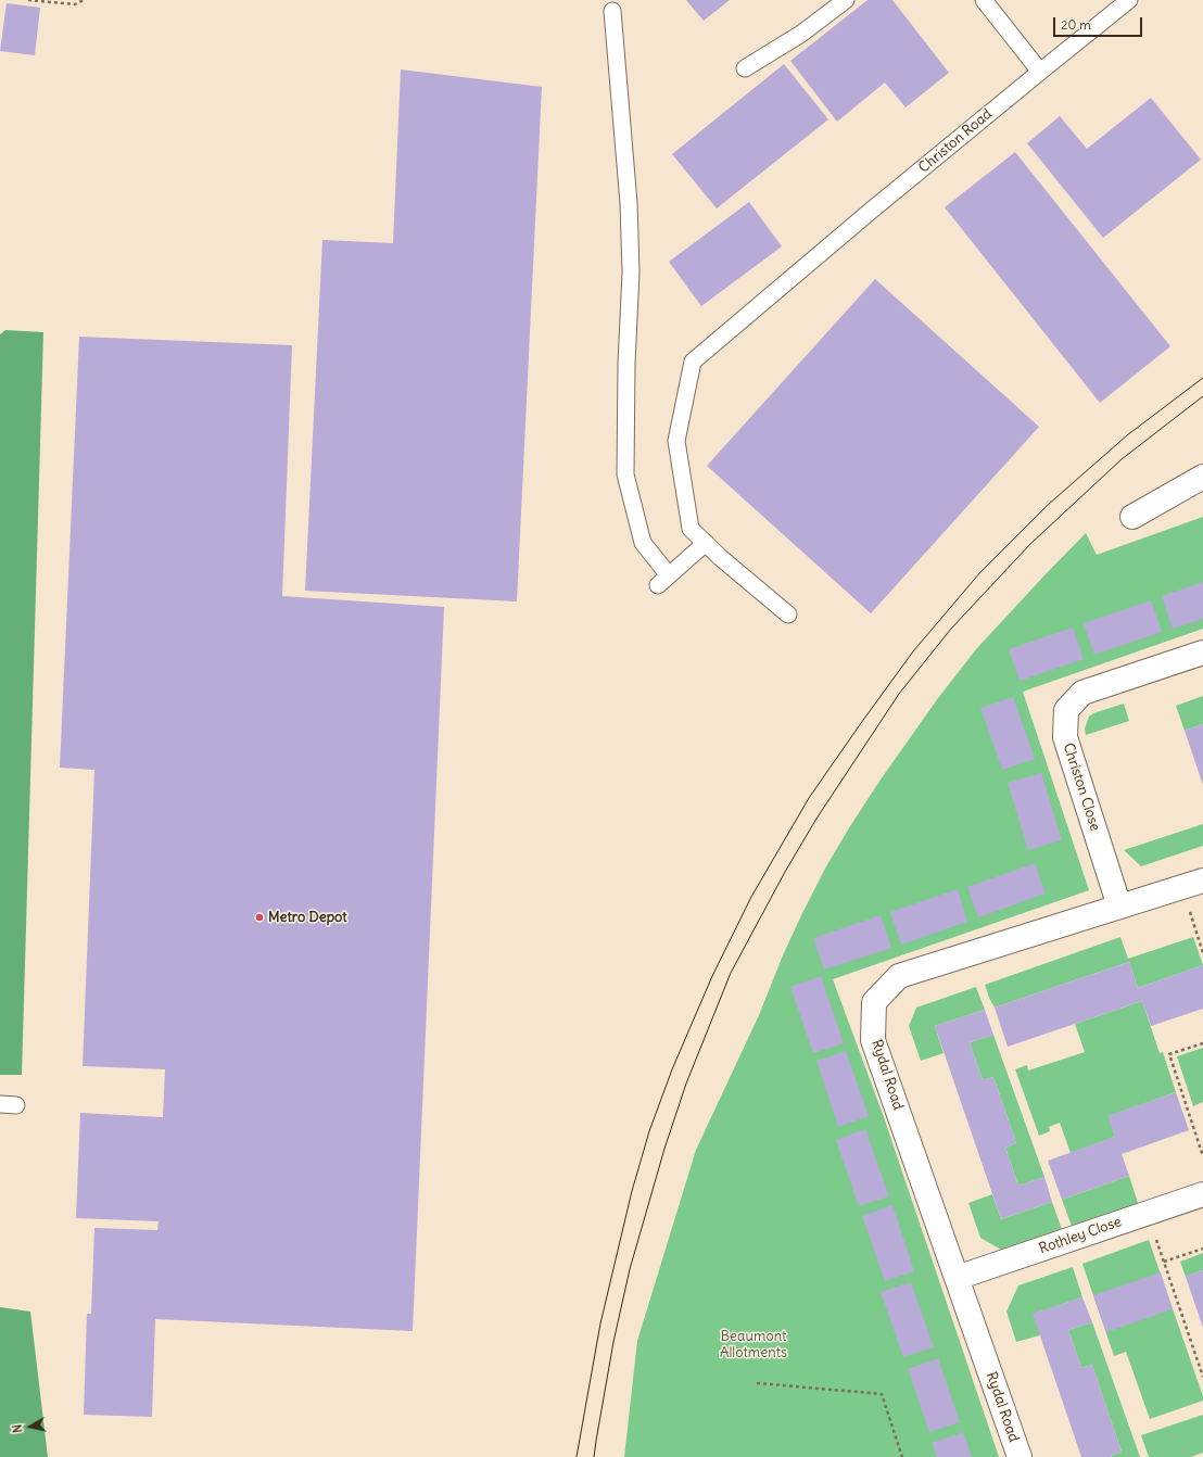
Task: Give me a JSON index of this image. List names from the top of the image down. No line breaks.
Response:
{"streets":{"street":["Christon Close","Rydal Road","Rothley Close"],"lane":["Christon Road"]},"crossings":[["Christon Close","Rydal Road"],["Rydal Road","Rothley Close"]],"parks":["Beaumont Allotments"],"places":["Metro Depot"],"scale_bar":"20 m","north":"left"}
